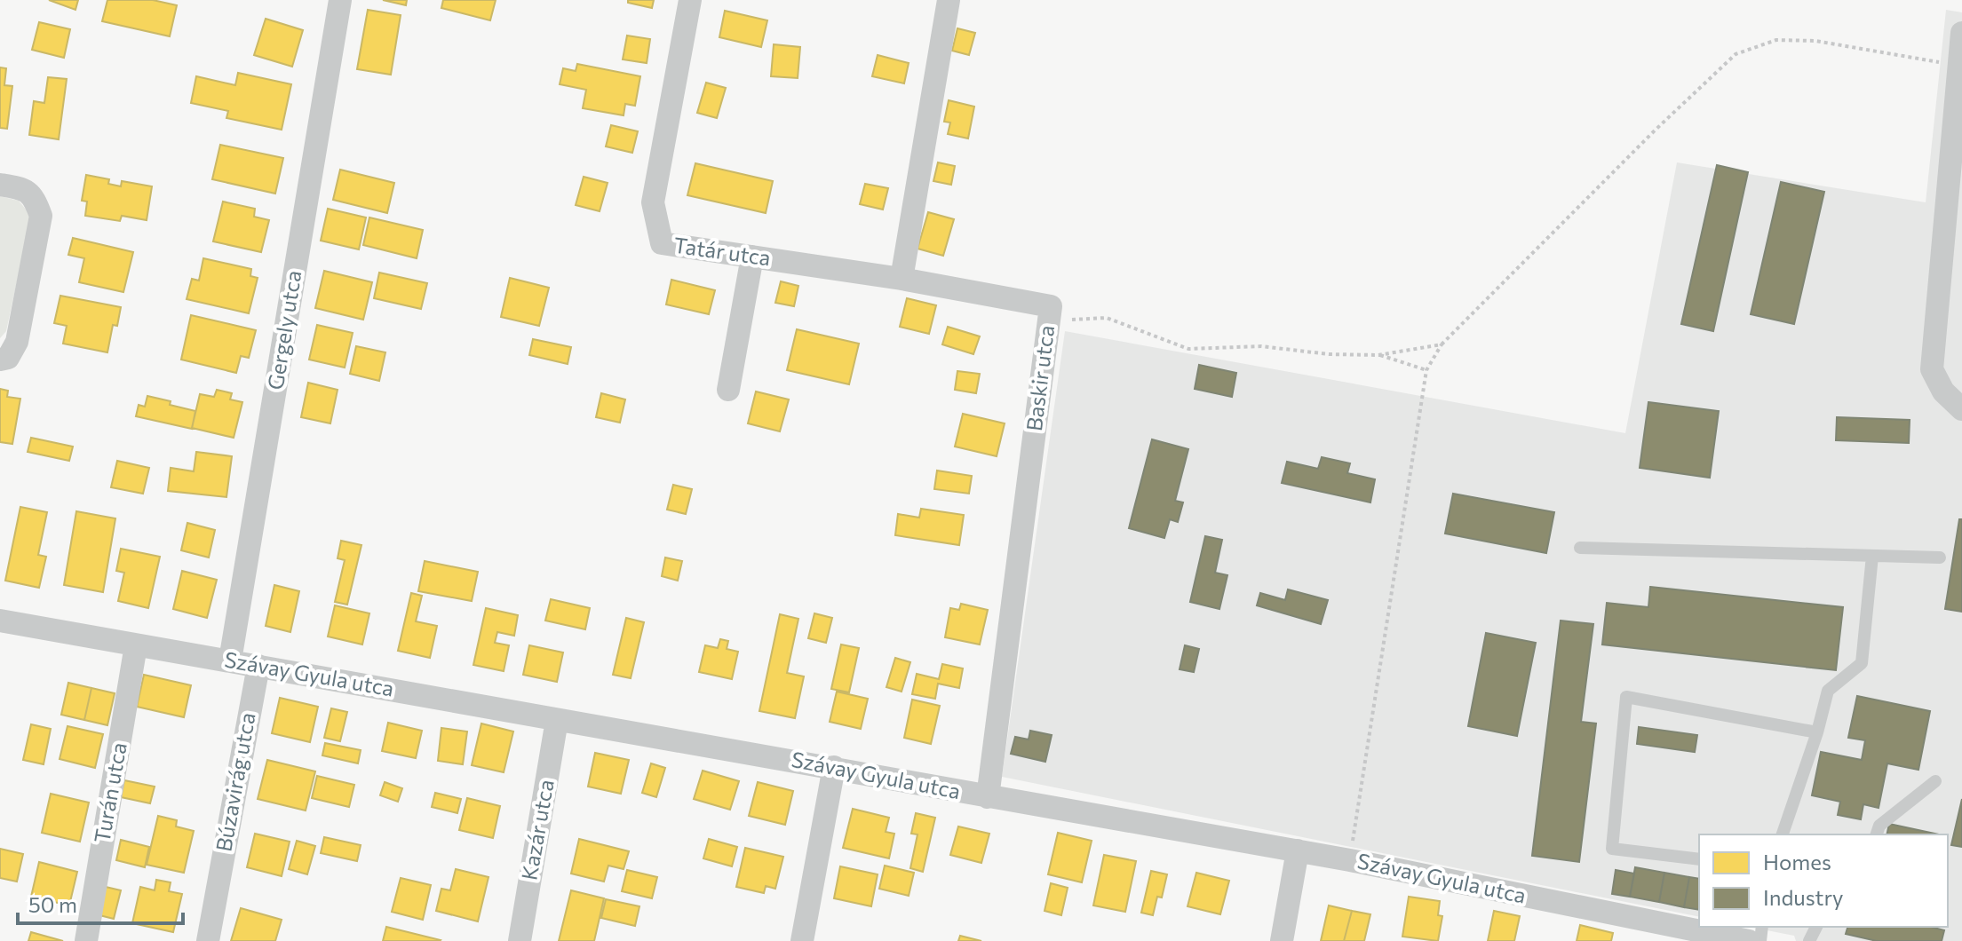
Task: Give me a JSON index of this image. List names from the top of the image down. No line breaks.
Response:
{"streets":{"street":["Tatár utca","Gergely utca","Baskir utca","Szávay Gyula utca","Búzavirág utca","Turán utca","Kazár utca"]},"crossings":[["Tatár utca","Baskir utca"],["Gergely utca","Szávay Gyula utca"],["Baskir utca","Szávay Gyula utca"],["Szávay Gyula utca","Búzavirág utca"],["Szávay Gyula utca","Turán utca"],["Szávay Gyula utca","Kazár utca"]],"legend":["Homes","Industry"],"scale_bar":"50 m"}
